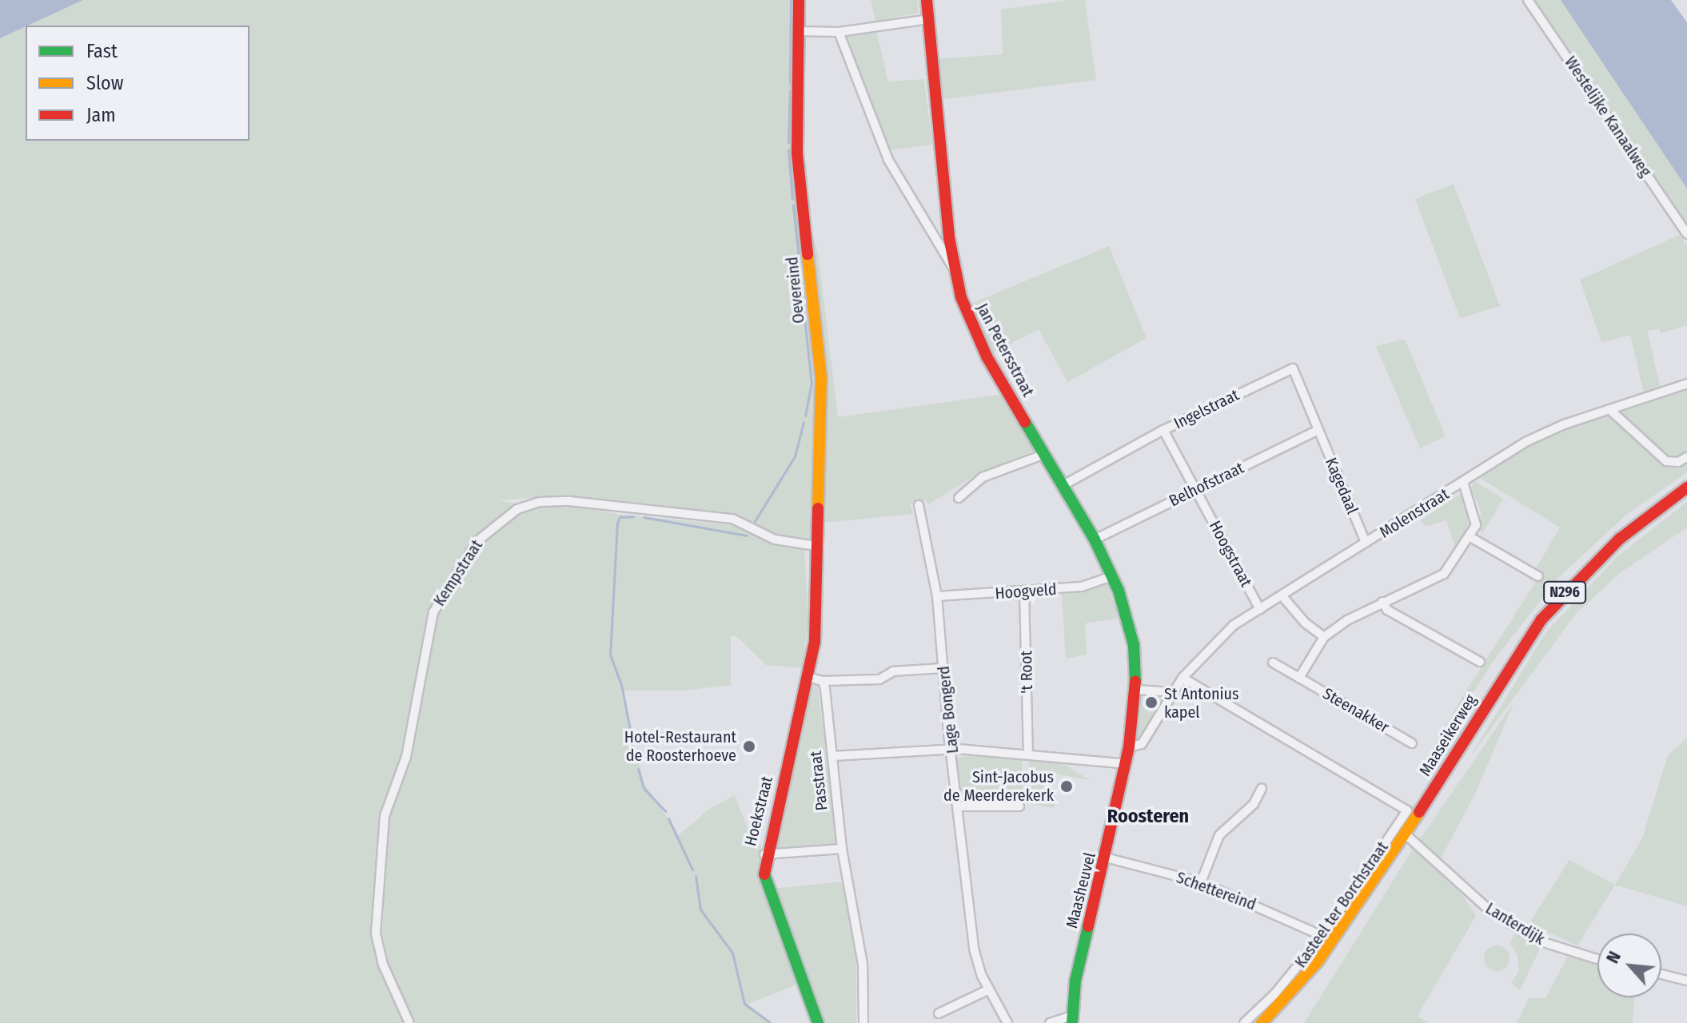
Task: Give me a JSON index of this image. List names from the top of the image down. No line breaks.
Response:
{"streets":{"street":["Westelijke Kanaalweg","Oevereind","Jan Petersstraat","Ingelstraat","Belhofstraat","Kagedaal","Molenstraat","Hoogstraat","Kempstraat","Hoogveld","N296","'t Root","Lage Bongerd","Steenakker","Maaseikerweg","Passtraat","Hoekstraat","Maasheuvel","Schettereind","Kasteel ter Borchstraat","Lanterdijk"]},"crossings":[["Oevereind","Kempstraat"],["Jan Petersstraat","Ingelstraat"],["Jan Petersstraat","Belhofstraat"],["Jan Petersstraat","Hoogveld"],["Jan Petersstraat","Maasheuvel"],["Ingelstraat","Belhofstraat"],["Ingelstraat","Kagedaal"],["Ingelstraat","Hoogstraat"],["Belhofstraat","Kagedaal"],["Belhofstraat","Hoogstraat"],["Kagedaal","Molenstraat"],["Molenstraat","Hoogstraat"],["Molenstraat","Maasheuvel"],["Molenstraat","Kasteel ter Borchstraat"],["Hoogveld","'t Root"],["Hoogveld","Lage Bongerd"],["Maaseikerweg","Lanterdijk"],["Maasheuvel","Schettereind"],["Schettereind","Kasteel ter Borchstraat"]],"districts":["Roosteren"],"places":["St Antonius kapel","Hotel-Restaurant de Roosterhoeve","Sint-Jacobus de Meerderekerk"],"legend":["Fast","Slow","Jam"],"north":"top left"}
